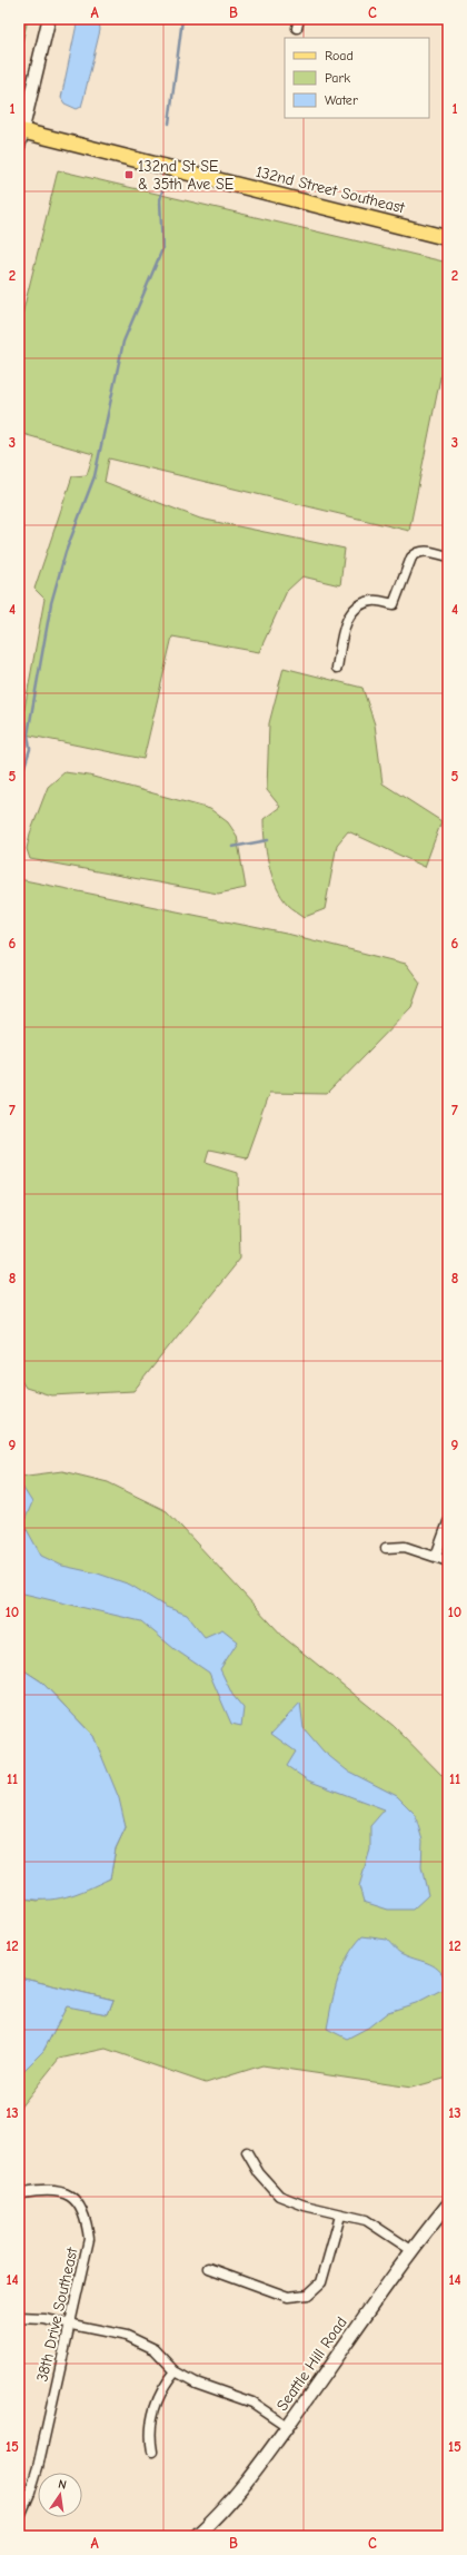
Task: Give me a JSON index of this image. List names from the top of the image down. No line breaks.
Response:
{"streets":{"main road":["132nd Street Southeast","Seattle Hill Road"],"street":["38th Drive Southeast"]},"places":{"transit":["132nd St SE & 35th Ave SE"]},"legend":["Road","Park","Water"],"north":"top","grid":{"columns":["A","B","C"],"rows":["1","2","3","4","5","6","7","8","9","10","11","12","13","14","15"]}}
